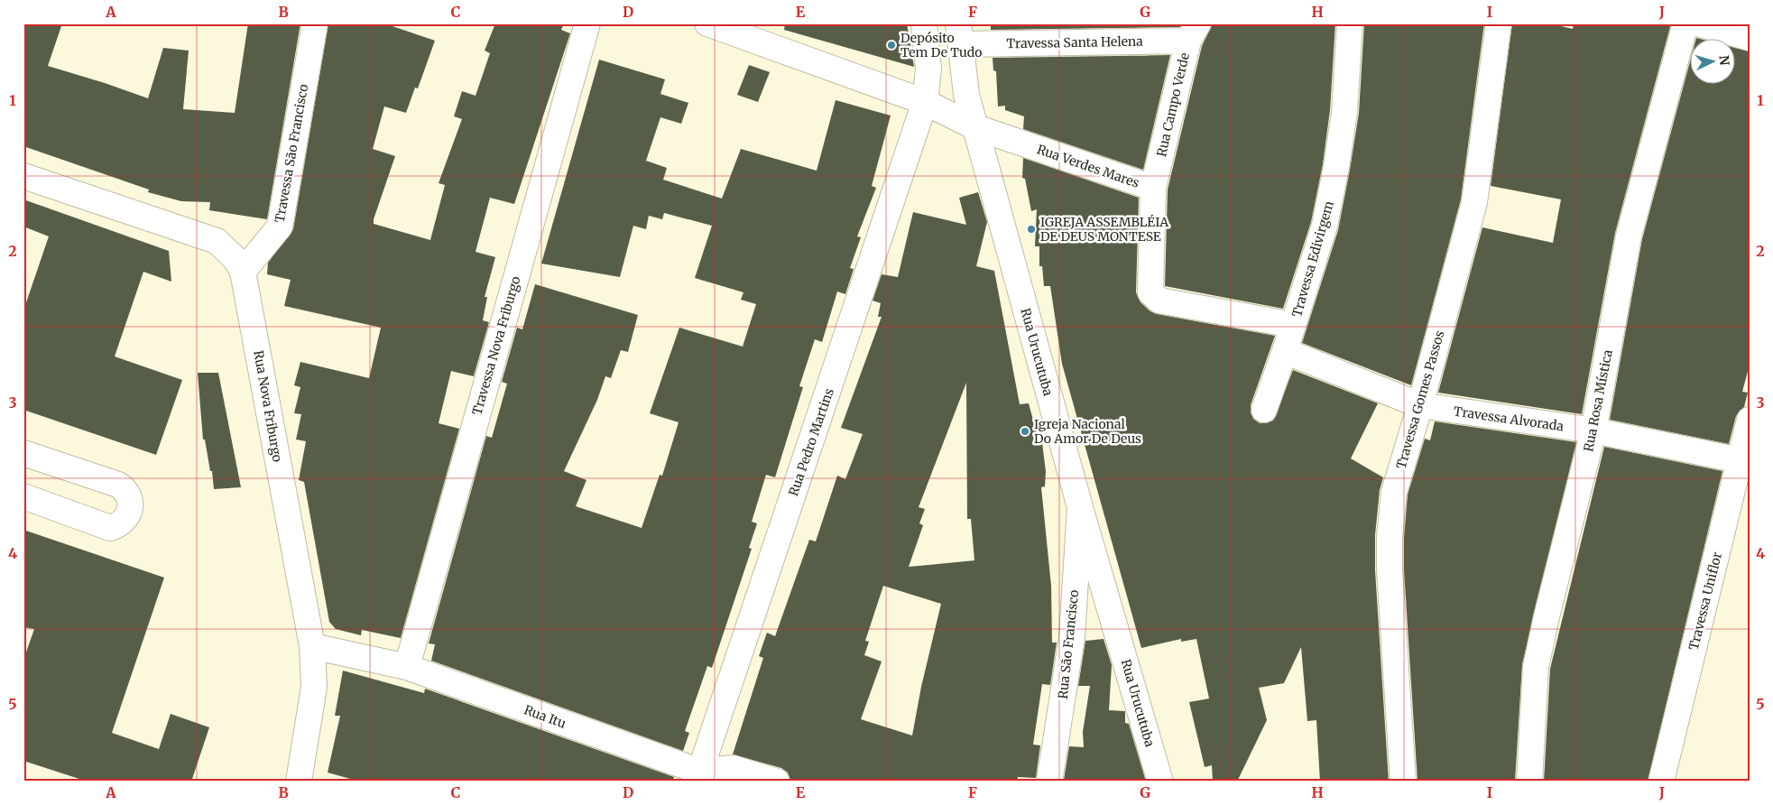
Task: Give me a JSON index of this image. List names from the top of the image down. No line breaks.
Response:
{"streets":{"street":["Travessa Santa Helena","Rua Campo Verde","Travessa São Francisco","Rua Verdes Mares","Travessa Edivirgem","Travessa Nova Friburgo","Rua Urucutuba","Travessa Gomes Passos","Rua Rosa Mística","Rua Nova Friburgo","Travessa Alvorada","Rua Pedro Martins","Travessa Uniflor","Rua São Francisco","Rua Itu"]},"crossings":[["Travessa Santa Helena","Rua Campo Verde"],["Travessa Santa Helena","Rua Urucutuba"],["Rua Campo Verde","Rua Verdes Mares"],["Travessa São Francisco","Rua Nova Friburgo"],["Rua Verdes Mares","Travessa Edivirgem"],["Rua Verdes Mares","Rua Urucutuba"],["Rua Verdes Mares","Rua Pedro Martins"],["Travessa Edivirgem","Travessa Alvorada"],["Travessa Nova Friburgo","Rua Itu"],["Rua Urucutuba","Rua São Francisco"],["Travessa Gomes Passos","Travessa Alvorada"],["Rua Rosa Mística","Travessa Alvorada"],["Rua Nova Friburgo","Rua Itu"],["Travessa Alvorada","Travessa Uniflor"],["Rua Pedro Martins","Rua Itu"]],"places":["Depósito Tem De Tudo","IGREJA ASSEMBLÉIA DE DEUS MONTESE","Igreja Nacional Do Amor De Deus"],"north":"right","grid":{"columns":["A","B","C","D","E","F","G","H","I","J"],"rows":["1","2","3","4","5"]}}
